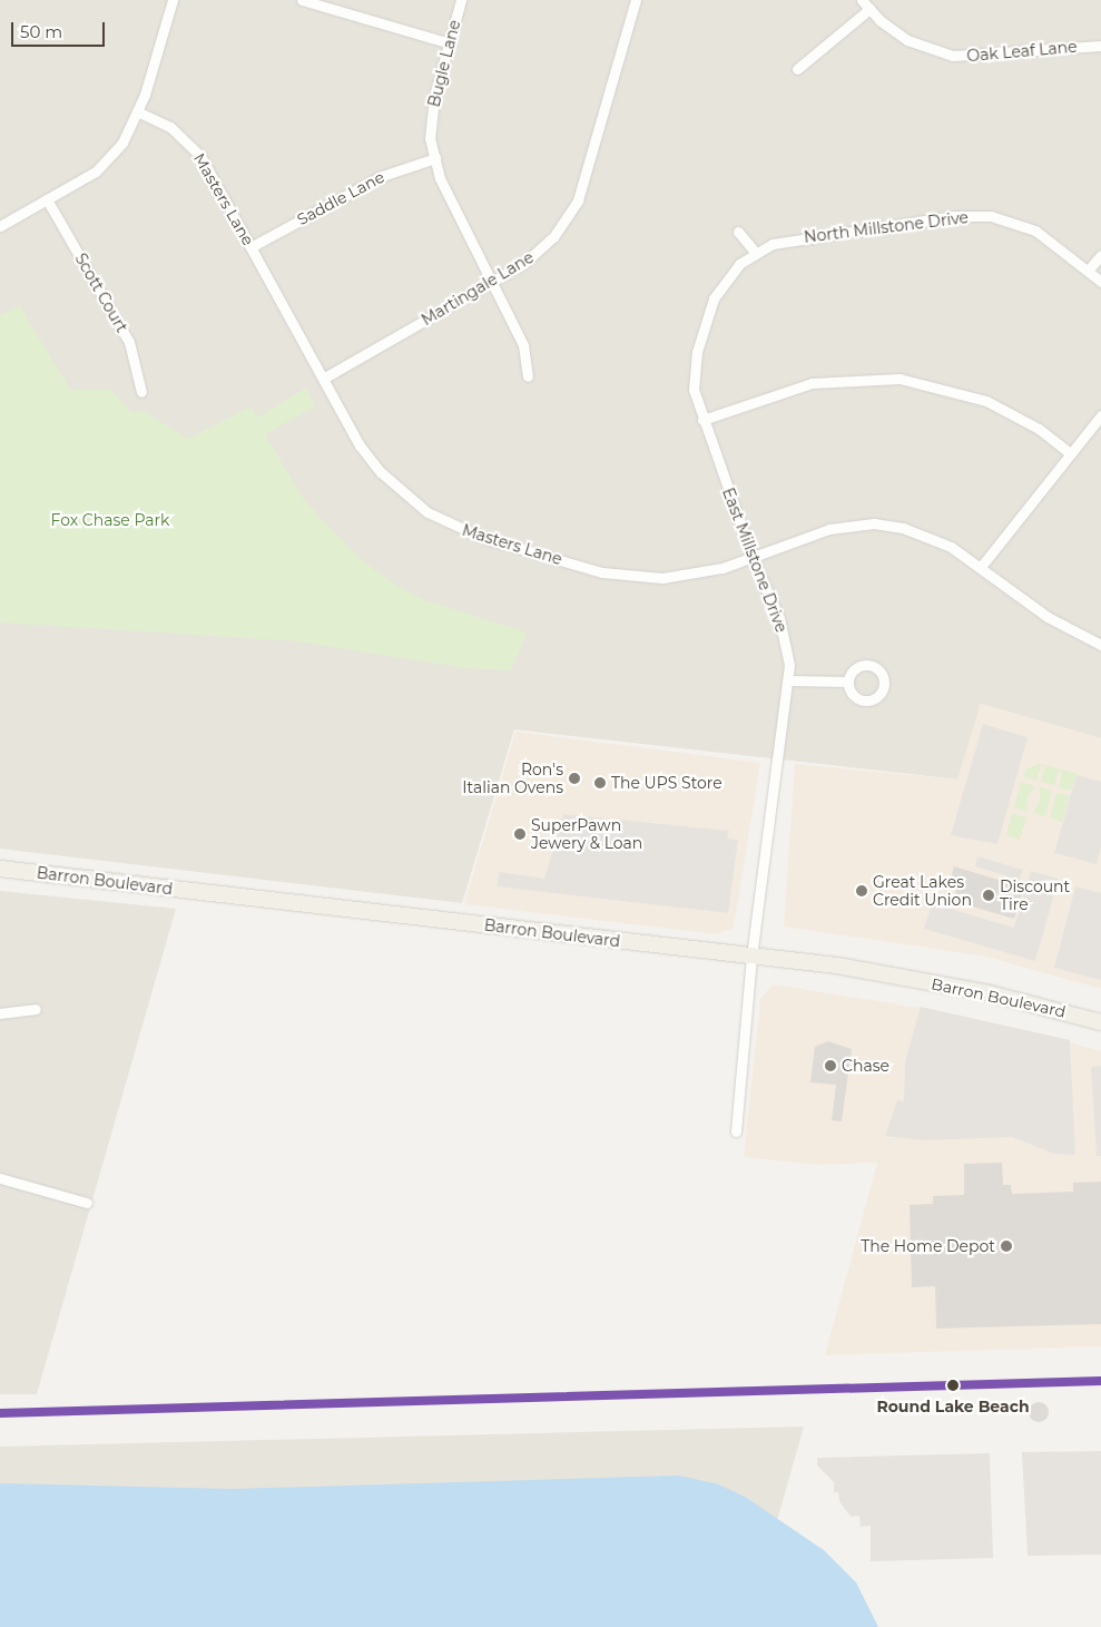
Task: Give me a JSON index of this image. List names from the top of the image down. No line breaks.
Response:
{"streets":{"main road":["Barron Boulevard"],"street":["Oak Leaf Lane","Bugle Lane","Saddle Lane","Masters Lane","North Millstone Drive","Martingale Lane","Scott Court","East Millstone Drive"]},"crossings":[["Bugle Lane","Saddle Lane"],["Bugle Lane","Martingale Lane"],["Saddle Lane","Masters Lane"],["Masters Lane","Martingale Lane"],["Masters Lane","East Millstone Drive"],["North Millstone Drive","East Millstone Drive"],["East Millstone Drive","Barron Boulevard"]],"parks":["Fox Chase Park"],"places":["Ron's Italian Ovens","The UPS Store","SuperPawn Jewery & Loan","Great Lakes Credit Union","Discount Tire","Chase","The Home Depot","Round Lake Beach"],"scale_bar":"50 m"}
